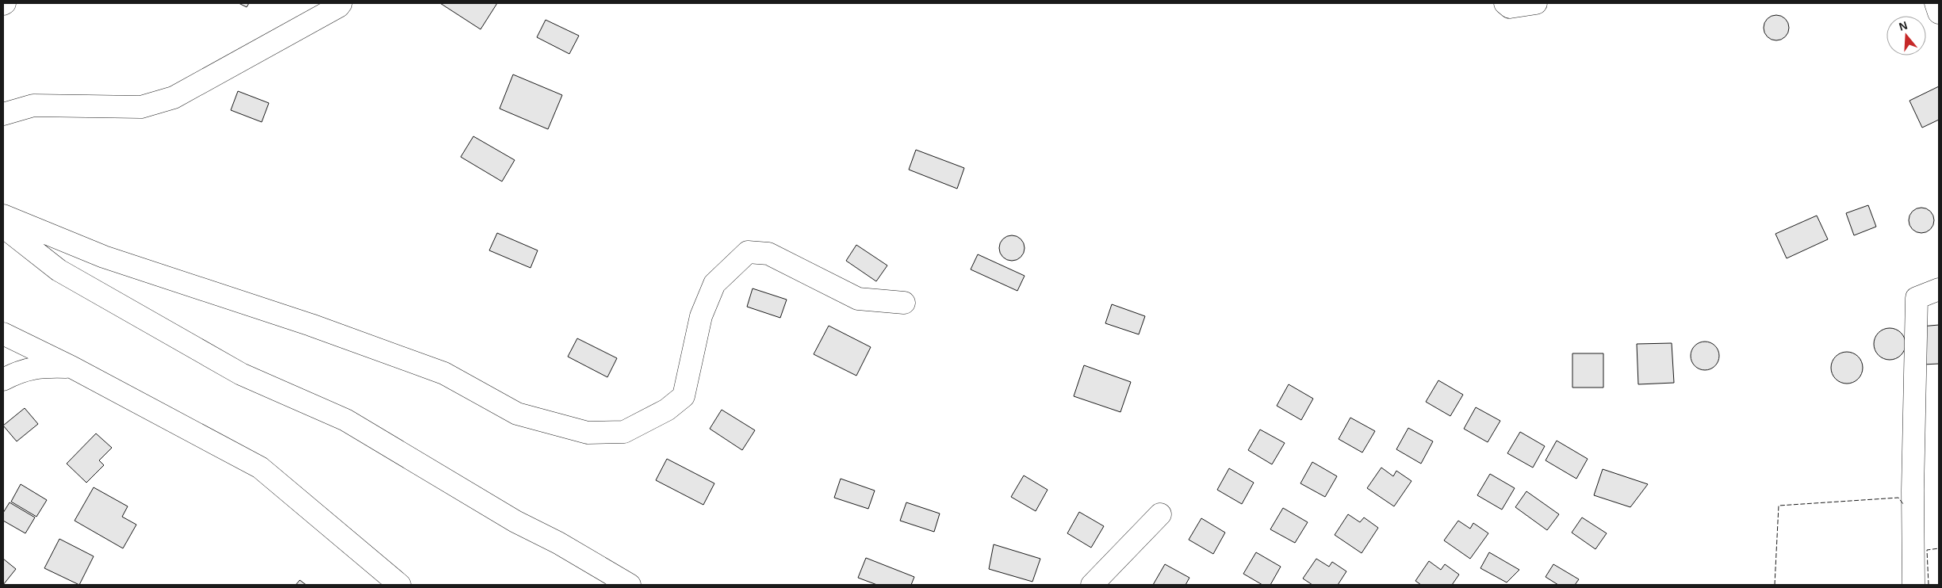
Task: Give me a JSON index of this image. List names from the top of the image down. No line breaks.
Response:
{"north":"top"}
